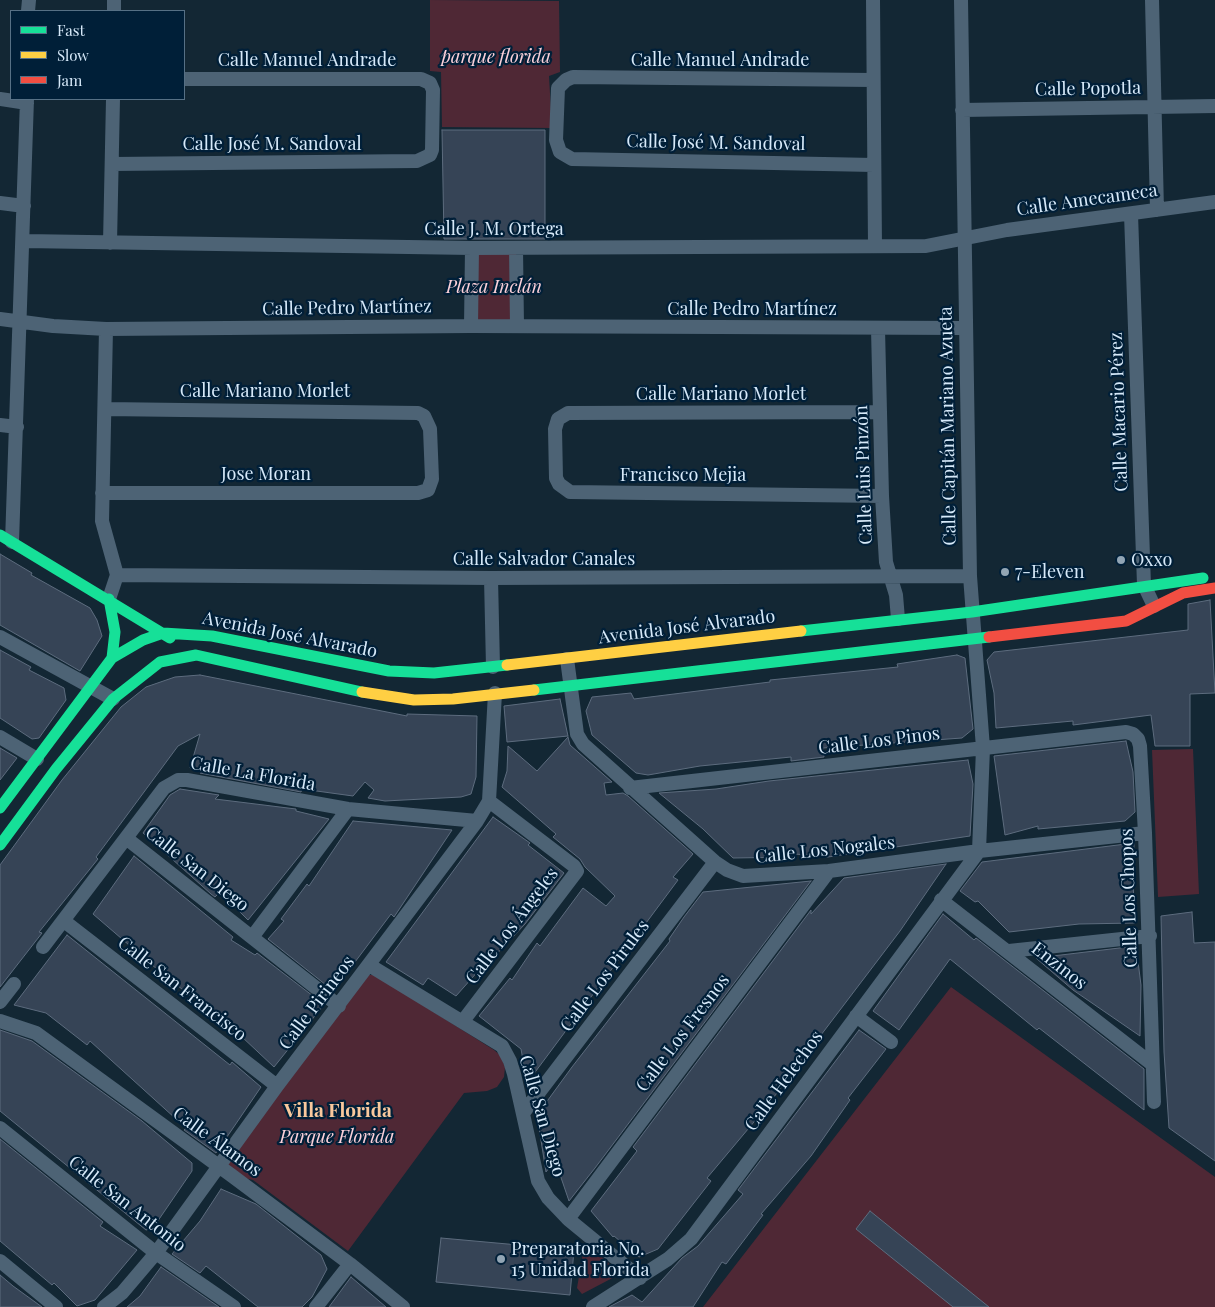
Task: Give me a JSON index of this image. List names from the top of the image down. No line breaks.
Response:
{"streets":{"street":["Calle Manuel Andrade","Calle Popotla","Calle José M. Sandoval","Calle Amecameca","Calle J. M. Ortega","Calle Pedro Martínez","Calle Mariano Morlet","Calle Macario Pérez","Calle Capitán Mariano Azueta","Jose Moran","Francisco Mejia","Calle Luis Pinzón","Calle Salvador Canales","Avenida José Alvarado","Calle Los Pinos","Calle La Florida","Calle Los Nogales","Calle San Diego","Calle Los Chopos","Calle Los Ángeles","Enzinos","Calle Los Pirules","Calle San Francisco","Calle Pirineos","Calle Los Fresnos","Calle Helechos","Calle Álamos","Calle San Antonio"]},"crossings":[["Calle Manuel Andrade","Calle José M. Sandoval"],["Calle Popotla","Calle Capitán Mariano Azueta"],["Calle Amecameca","Calle J. M. Ortega"],["Calle Amecameca","Calle Macario Pérez"],["Calle Amecameca","Calle Capitán Mariano Azueta"],["Calle J. M. Ortega","Calle Capitán Mariano Azueta"],["Calle Pedro Martínez","Calle Capitán Mariano Azueta"],["Calle Pedro Martínez","Calle Luis Pinzón"],["Calle Mariano Morlet","Jose Moran"],["Calle Mariano Morlet","Francisco Mejia"],["Calle Mariano Morlet","Calle Luis Pinzón"],["Calle Macario Pérez","Avenida José Alvarado"],["Calle Capitán Mariano Azueta","Calle Salvador Canales"],["Calle Capitán Mariano Azueta","Avenida José Alvarado"],["Calle Capitán Mariano Azueta","Calle Los Pinos"],["Calle Capitán Mariano Azueta","Calle Los Nogales"],["Calle Capitán Mariano Azueta","Calle Helechos"],["Francisco Mejia","Calle Luis Pinzón"],["Calle Luis Pinzón","Calle Salvador Canales"],["Calle Luis Pinzón","Avenida José Alvarado"],["Avenida José Alvarado","Calle Los Nogales"],["Calle Los Pinos","Calle Los Nogales"],["Calle Los Pinos","Calle Los Chopos"],["Calle La Florida","Calle San Diego"],["Calle La Florida","Calle San Francisco"],["Calle La Florida","Calle Pirineos"],["Calle Los Nogales","Calle Los Chopos"],["Calle Los Nogales","Calle Los Pirules"],["Calle Los Nogales","Calle Los Fresnos"],["Calle Los Nogales","Calle Helechos"],["Calle San Diego","Calle Los Ángeles"],["Calle San Diego","Calle Los Pirules"],["Calle San Diego","Calle Pirineos"],["Calle San Diego","Calle Los Fresnos"],["Calle San Diego","Calle Helechos"],["Calle Los Chopos","Enzinos"],["Calle Los Ángeles","Calle Pirineos"],["Enzinos","Calle Helechos"],["Calle San Francisco","Calle Pirineos"],["Calle Pirineos","Calle Álamos"],["Calle Pirineos","Calle San Antonio"]],"districts":["Villa Florida"],"parks":["parque florida","Plaza Inclán","Parque Florida"],"places":["Oxxo","7-Eleven","Preparatoria No. 15 Unidad Florida"],"legend":["Fast","Slow","Jam"]}
